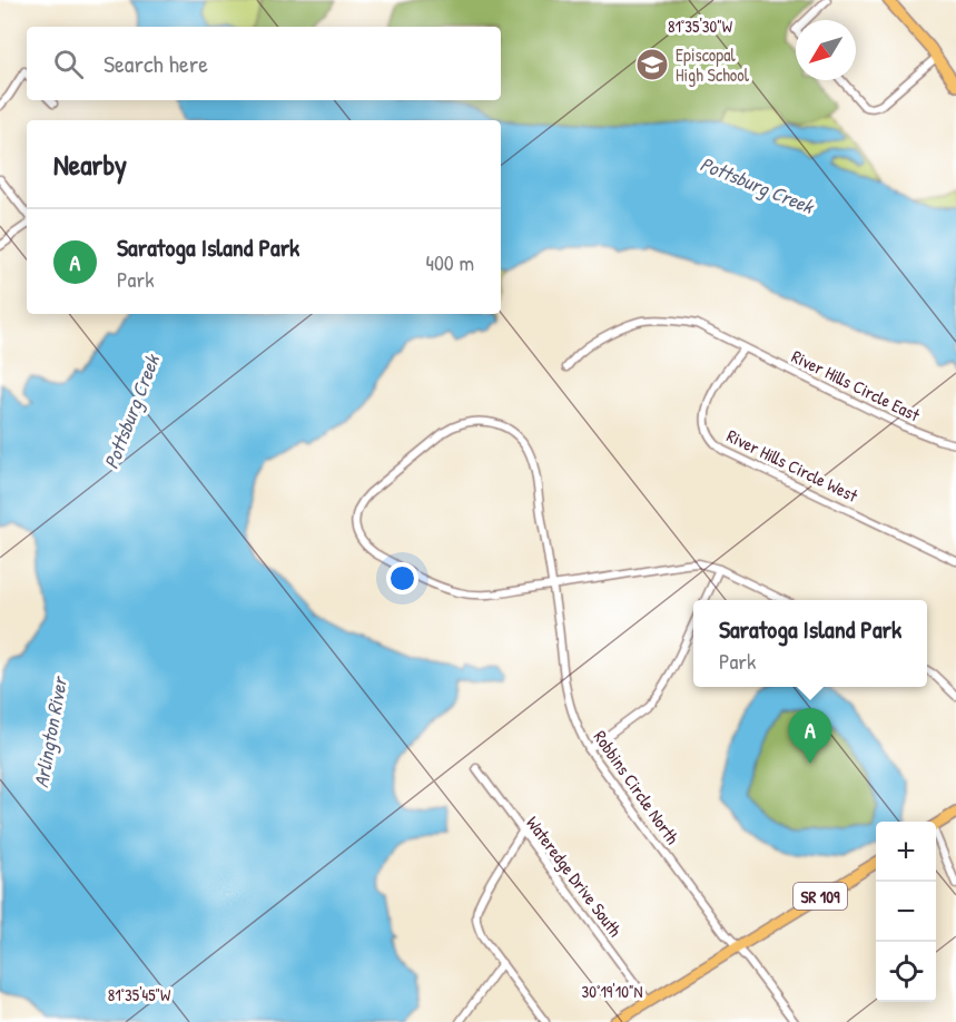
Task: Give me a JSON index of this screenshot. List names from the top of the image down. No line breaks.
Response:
{"streets":{"main road":["SR 109"],"street":["River Hills Circle East","River Hills Circle West","Robbins Circle North","Wateredge Drive South"]},"crossings":[["River Hills Circle East","River Hills Circle West"],["Robbins Circle North","SR 109"],["Wateredge Drive South","SR 109"]],"water":["Pottsburg Creek","Arlington River"],"places":{"school or university":["Episcopal High School"]},"north":"bottom left","page":{"search":"Search here","heading":"Nearby","list":[{"mark":"A","name":"Saratoga Island Park","note":"Park","value":"400 m"}],"popup":["Saratoga Island Park","Park"],"pins":"A","map_buttons":["+","−"]},"coordinates":["81°35'30\"W","30°19'10\"N","81°35'45\"W"]}
